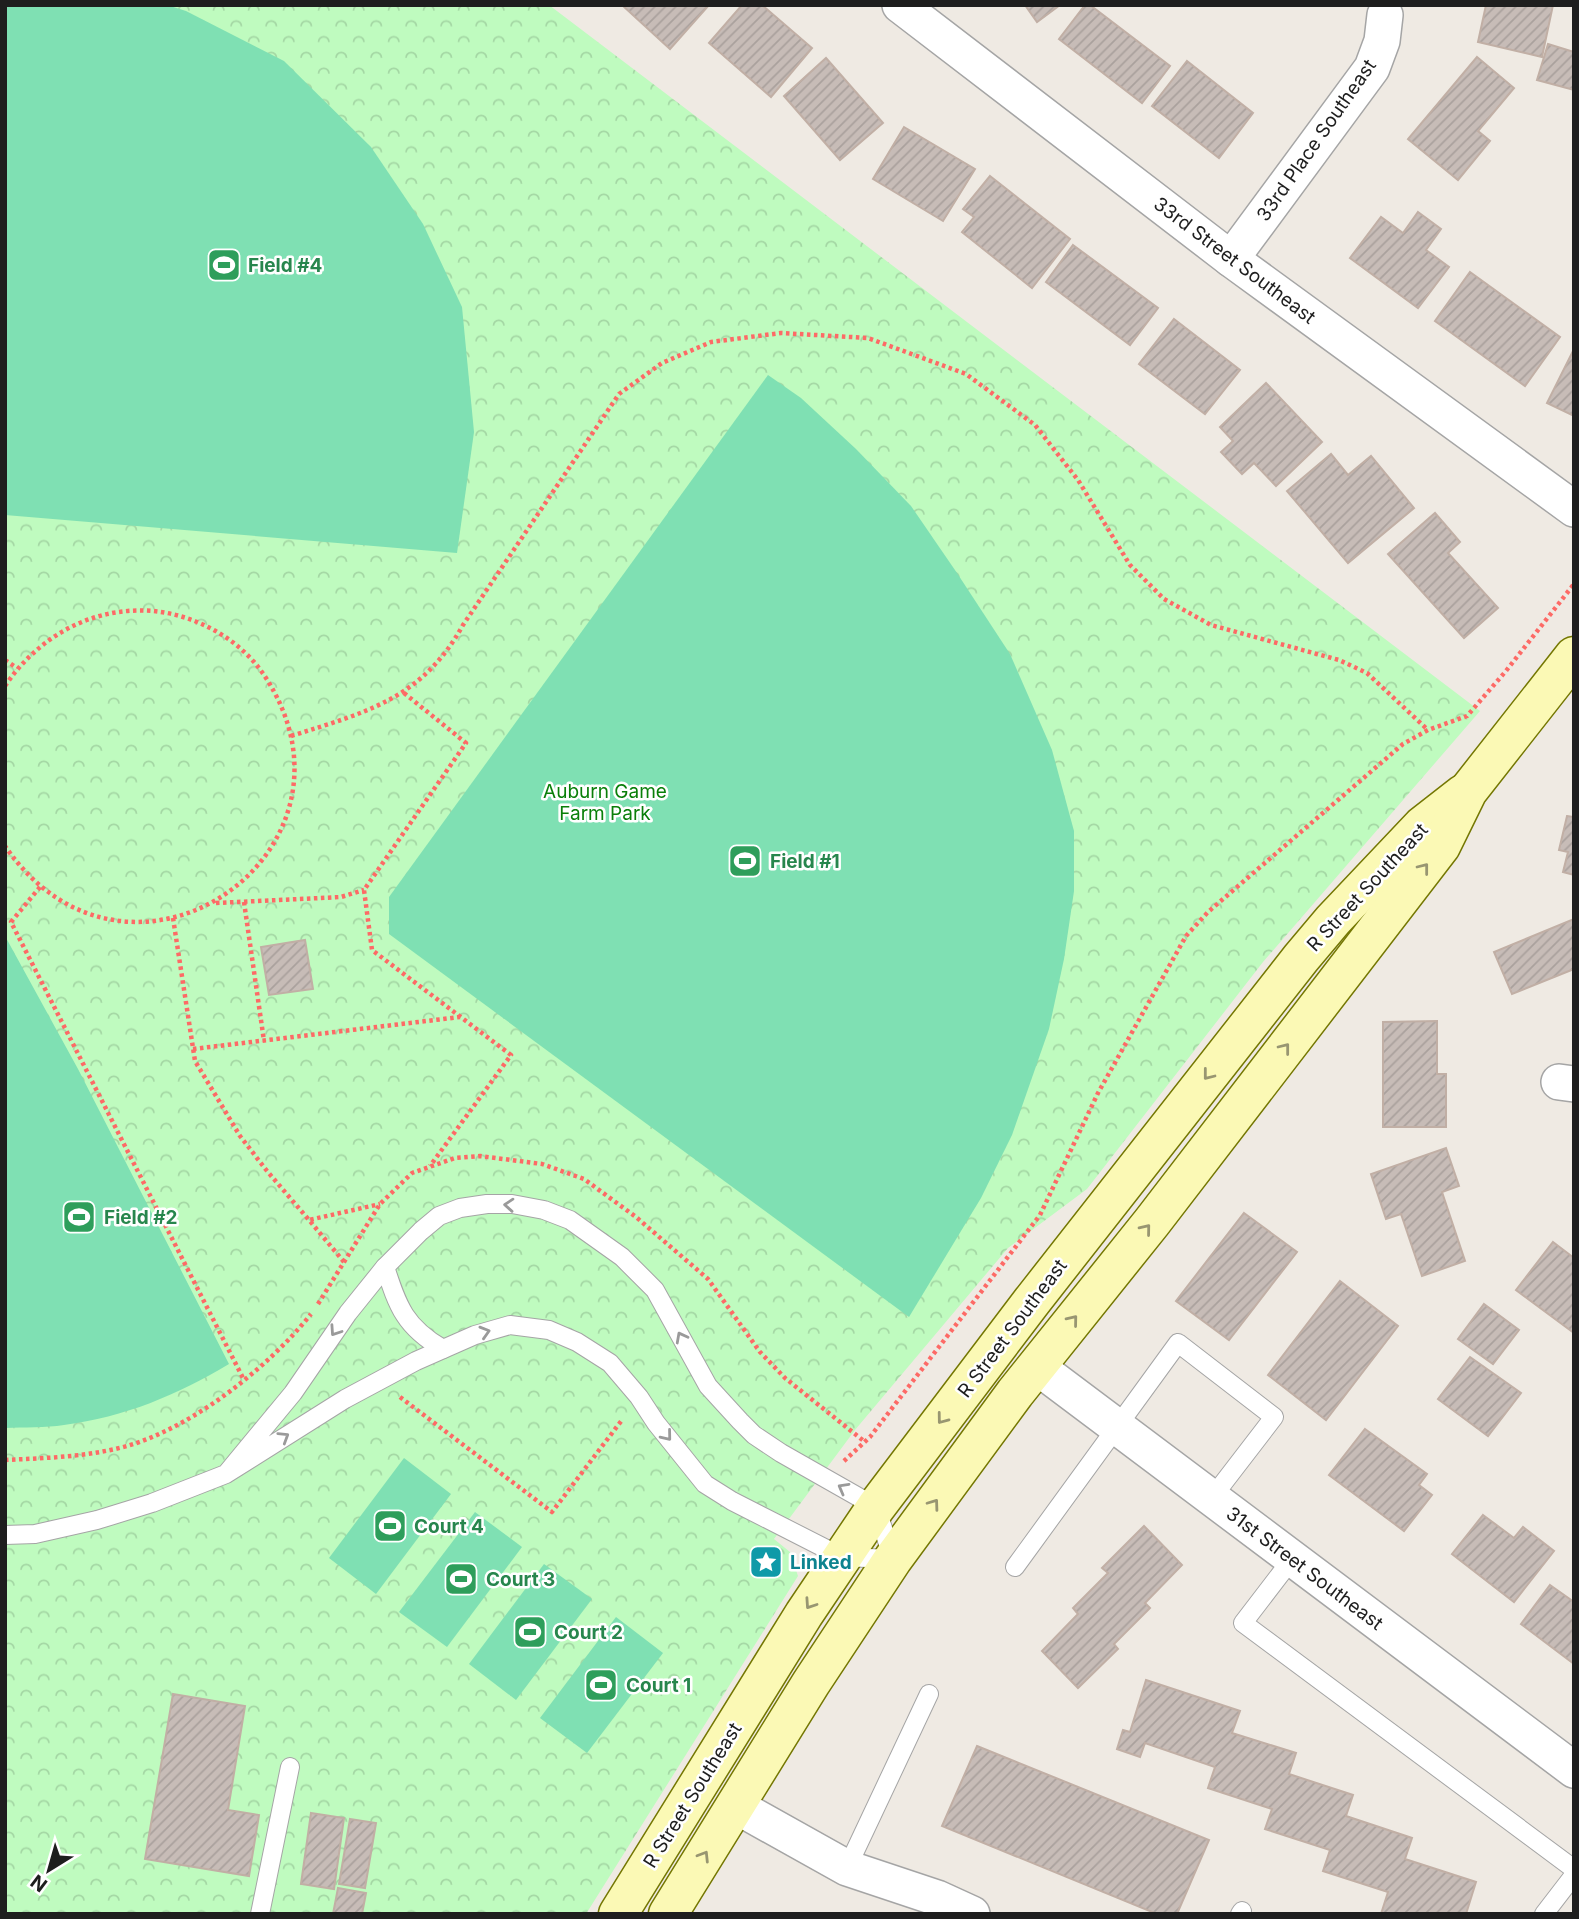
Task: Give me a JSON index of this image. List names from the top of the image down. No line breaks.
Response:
{"streets":{"street":["33rd Place Southeast","33rd Street Southeast","R Street Southeast","31st Street Southeast"]},"crossings":[["33rd Place Southeast","33rd Street Southeast"],["R Street Southeast","31st Street Southeast"]],"parks":["Auburn Game Farm Park"],"places":{"sports":["Field #4","Field #1","Field #2","Court 4","Court 3","Court 2","Court 1"],"place":["Linked"]},"north":"bottom left"}
